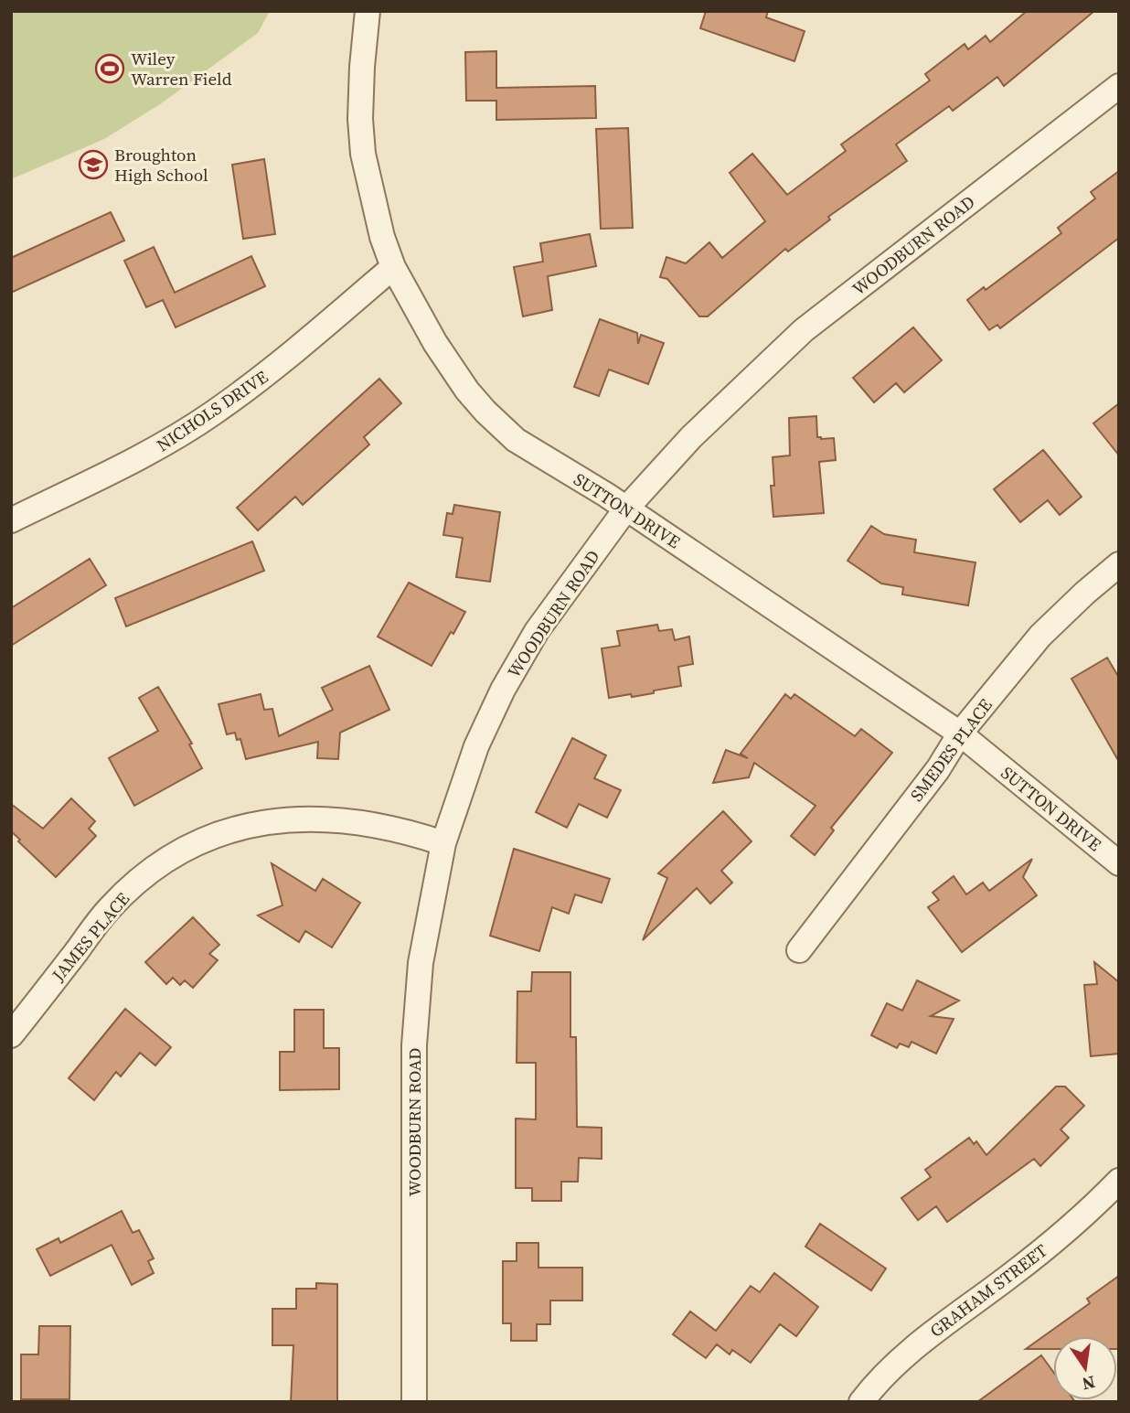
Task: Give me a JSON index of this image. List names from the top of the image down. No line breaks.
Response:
{"streets":{"street":["WOODBURN ROAD","NICHOLS DRIVE","SUTTON DRIVE","SMEDES PLACE","JAMES PLACE","GRAHAM STREET"]},"crossings":[["WOODBURN ROAD","SUTTON DRIVE"],["WOODBURN ROAD","JAMES PLACE"],["NICHOLS DRIVE","SUTTON DRIVE"],["SUTTON DRIVE","SMEDES PLACE"]],"places":{"sports":["Wiley Warren Field"],"school or university":["Broughton High School"]},"north":"bottom"}
